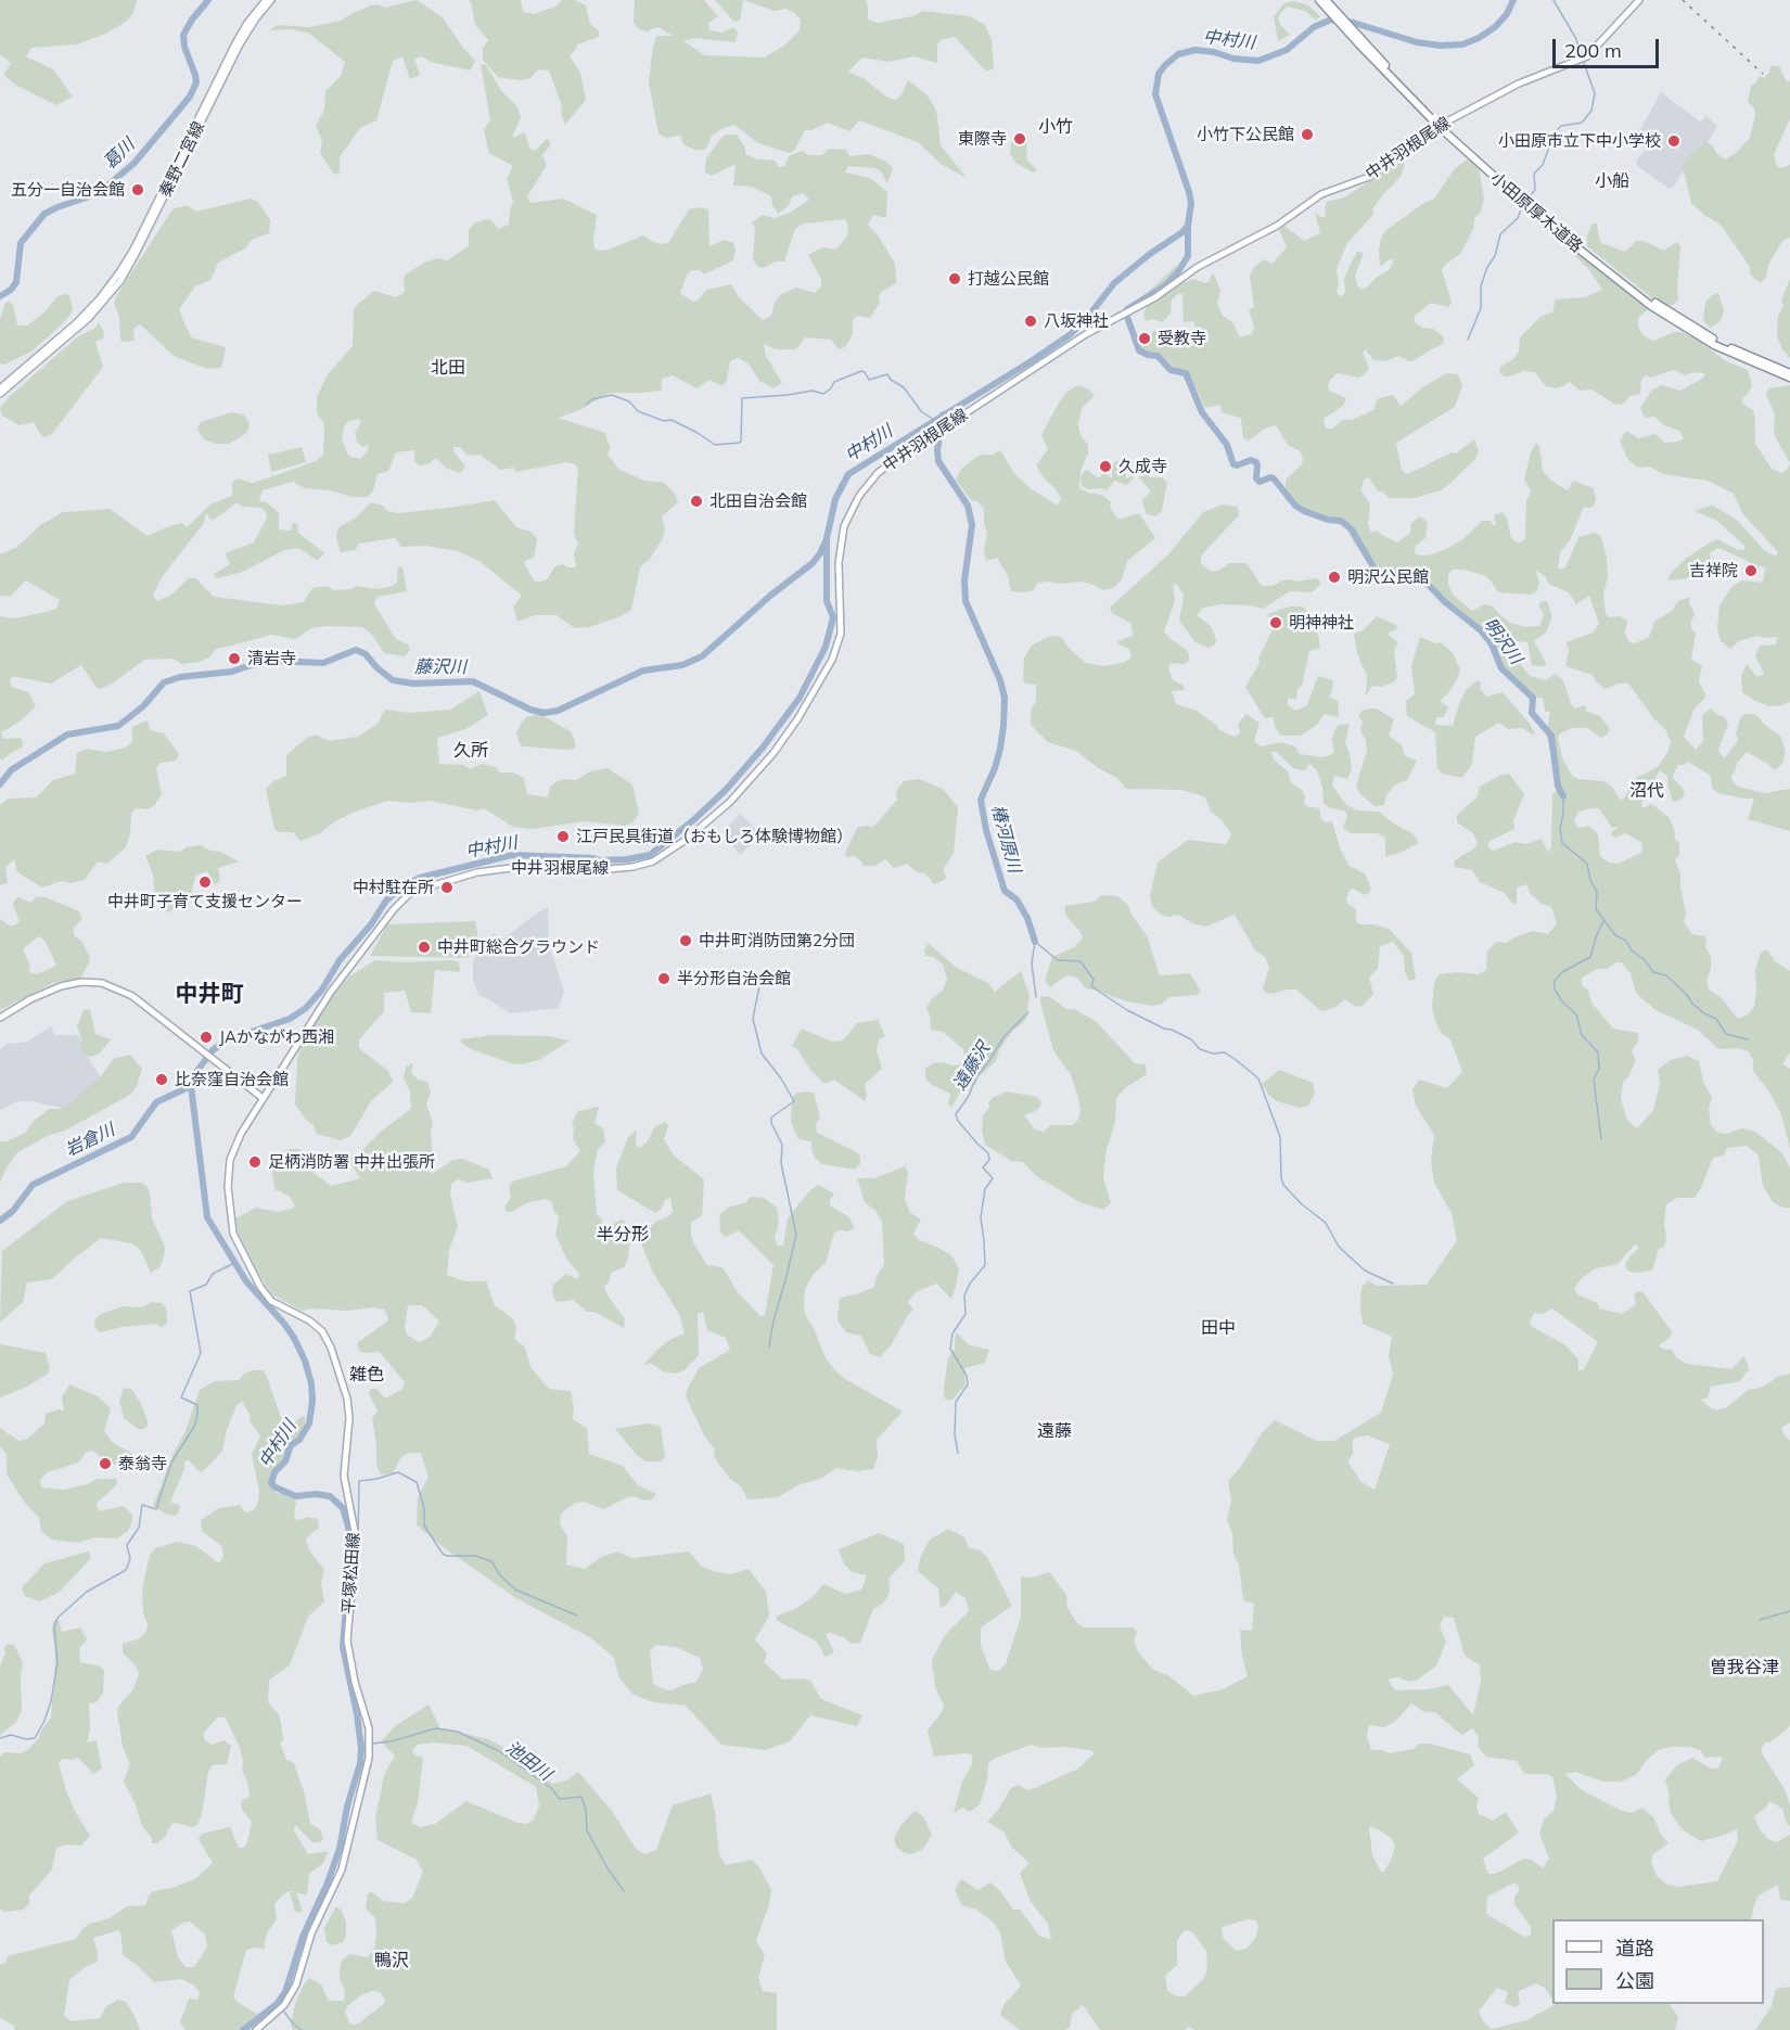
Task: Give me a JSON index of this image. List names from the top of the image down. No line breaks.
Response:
{"streets":{"highway":["小田原厚木道路"],"main road":["中井羽根尾線","秦野二宮線","平塚松田線"]},"crossings":[["中井羽根尾線","平塚松田線"]],"districts":["小竹","小船","北田","久所","沼代","中井町","半分形","田中","雑色","遠藤","曽我谷津","鴨沢"],"water":["中村川","葛川","明沢川","藤沢川","椿河原川","遠藤沢","岩倉川","池田川"],"places":["小竹下公民館","東際寺","小田原市立下中小学校","五分一自治会館","打越公民館","八坂神社","受教寺","久成寺","北田自治会館","吉祥院","明沢公民館","明神神社","清岩寺","江戸民具街道（おもしろ体験博物館）","中井町子育て支援センター","中村駐在所","中井町消防団第2分団","中井町総合グラウンド","半分形自治会館","JAかながわ西湘","比奈窪自治会館","足柄消防署 中井出張所","泰翁寺"],"legend":["道路","公園"],"scale_bar":"200 m"}
